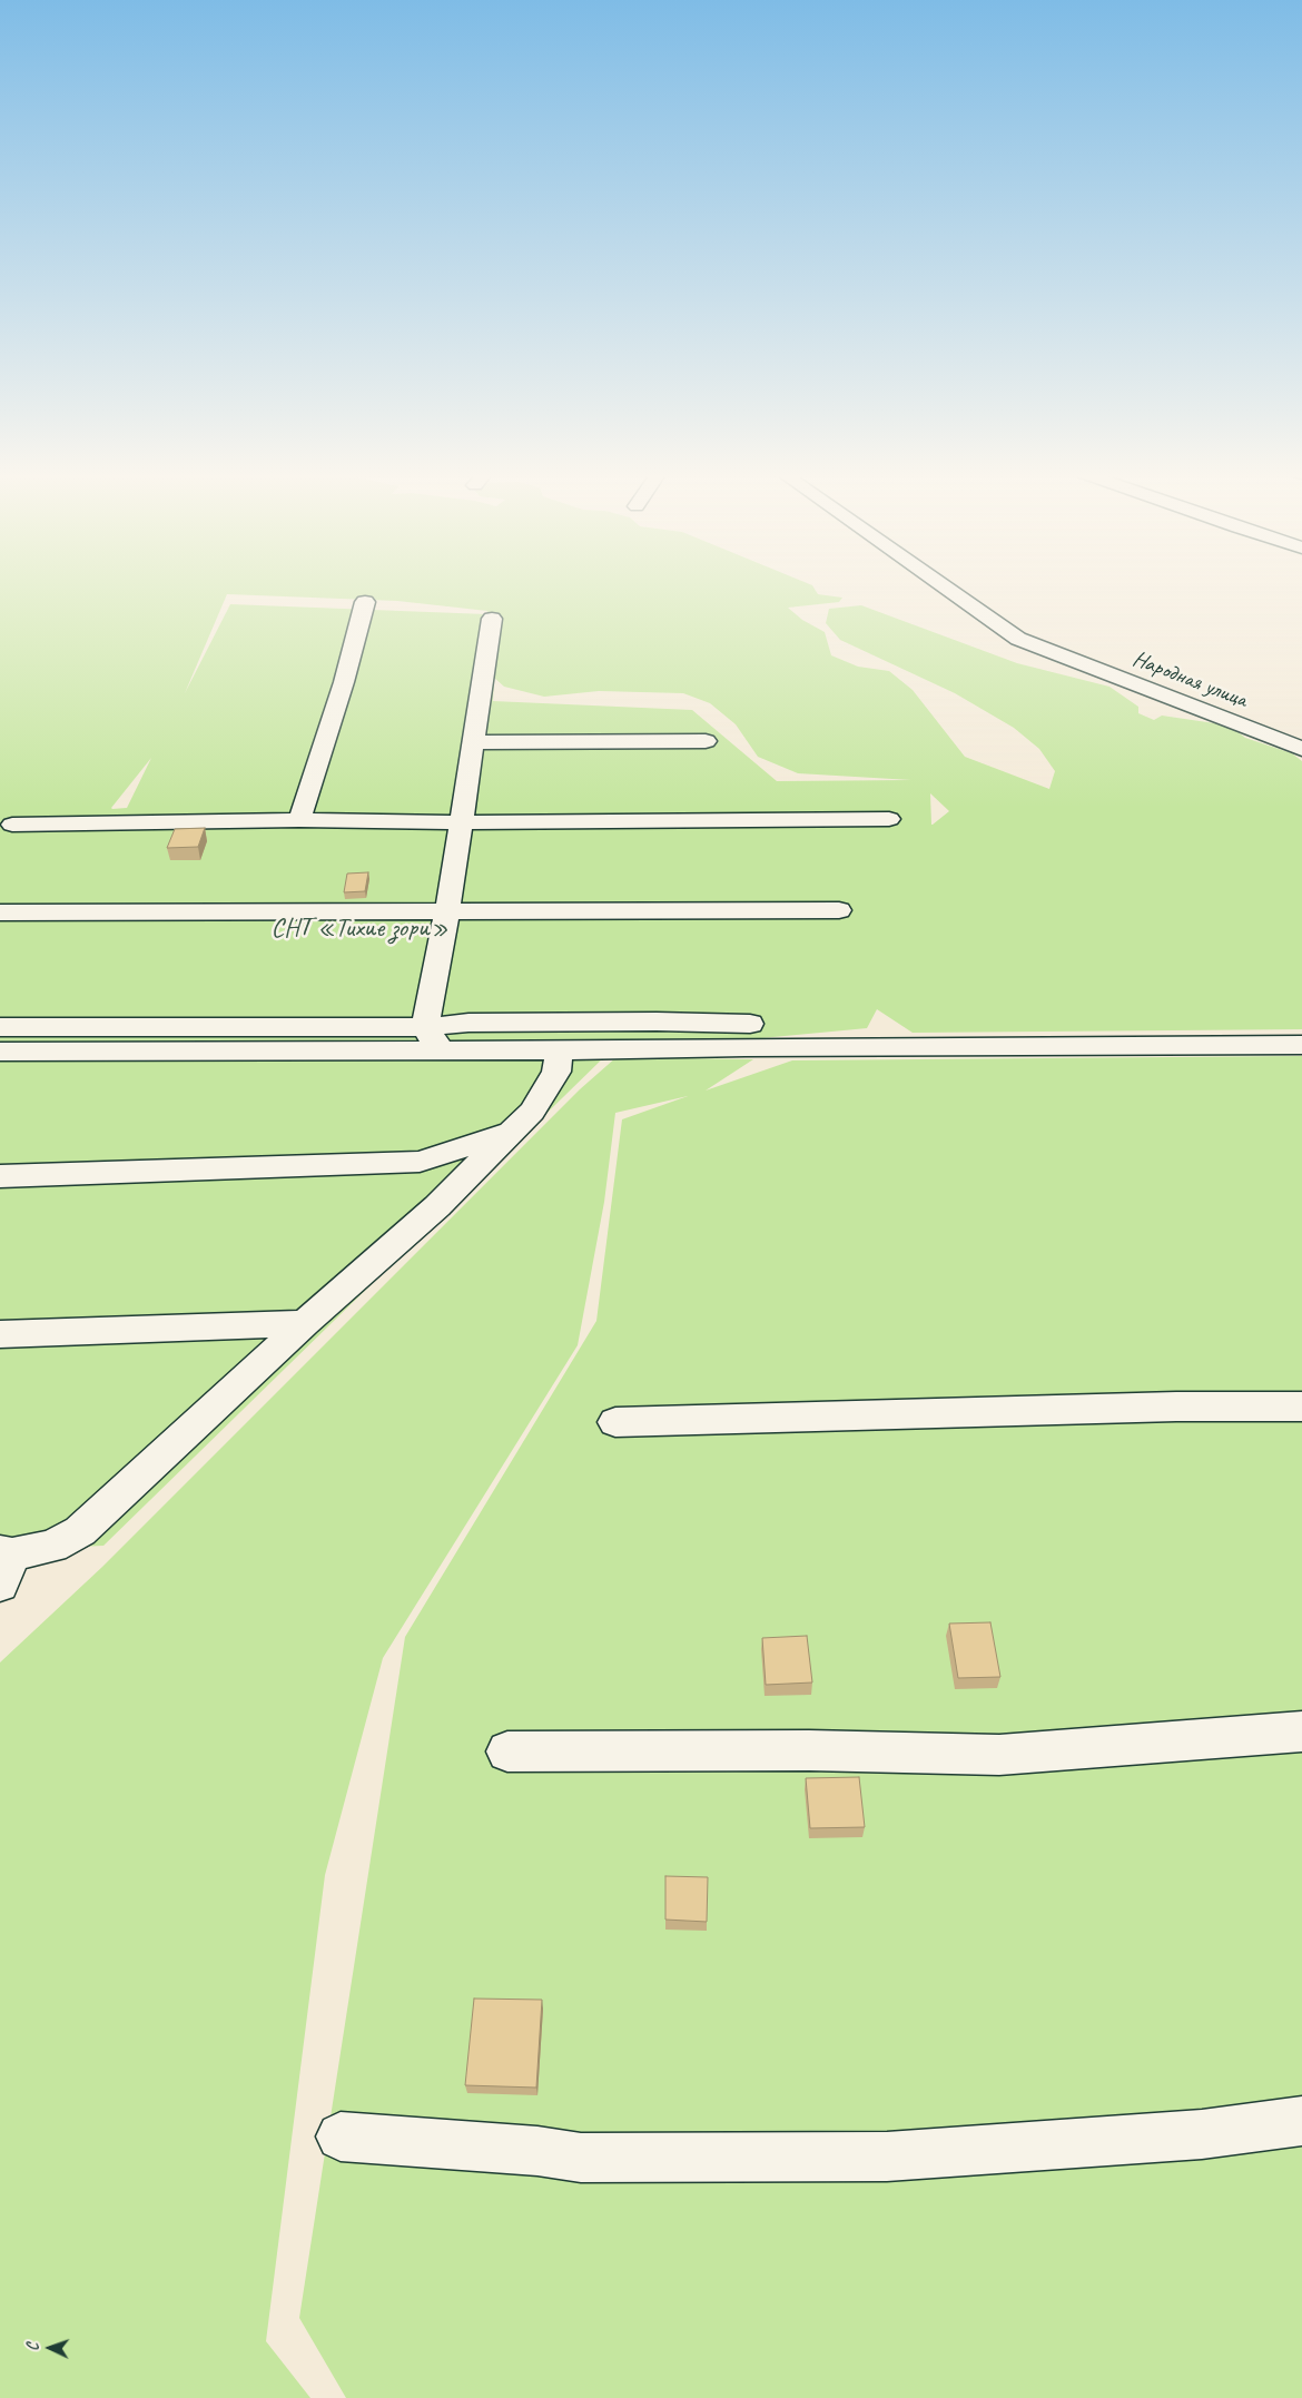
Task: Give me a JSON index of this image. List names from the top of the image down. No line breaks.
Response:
{"streets":{"street":["Народная улица"]},"parks":["СНТ «Тихие зори»"],"north":"left"}
